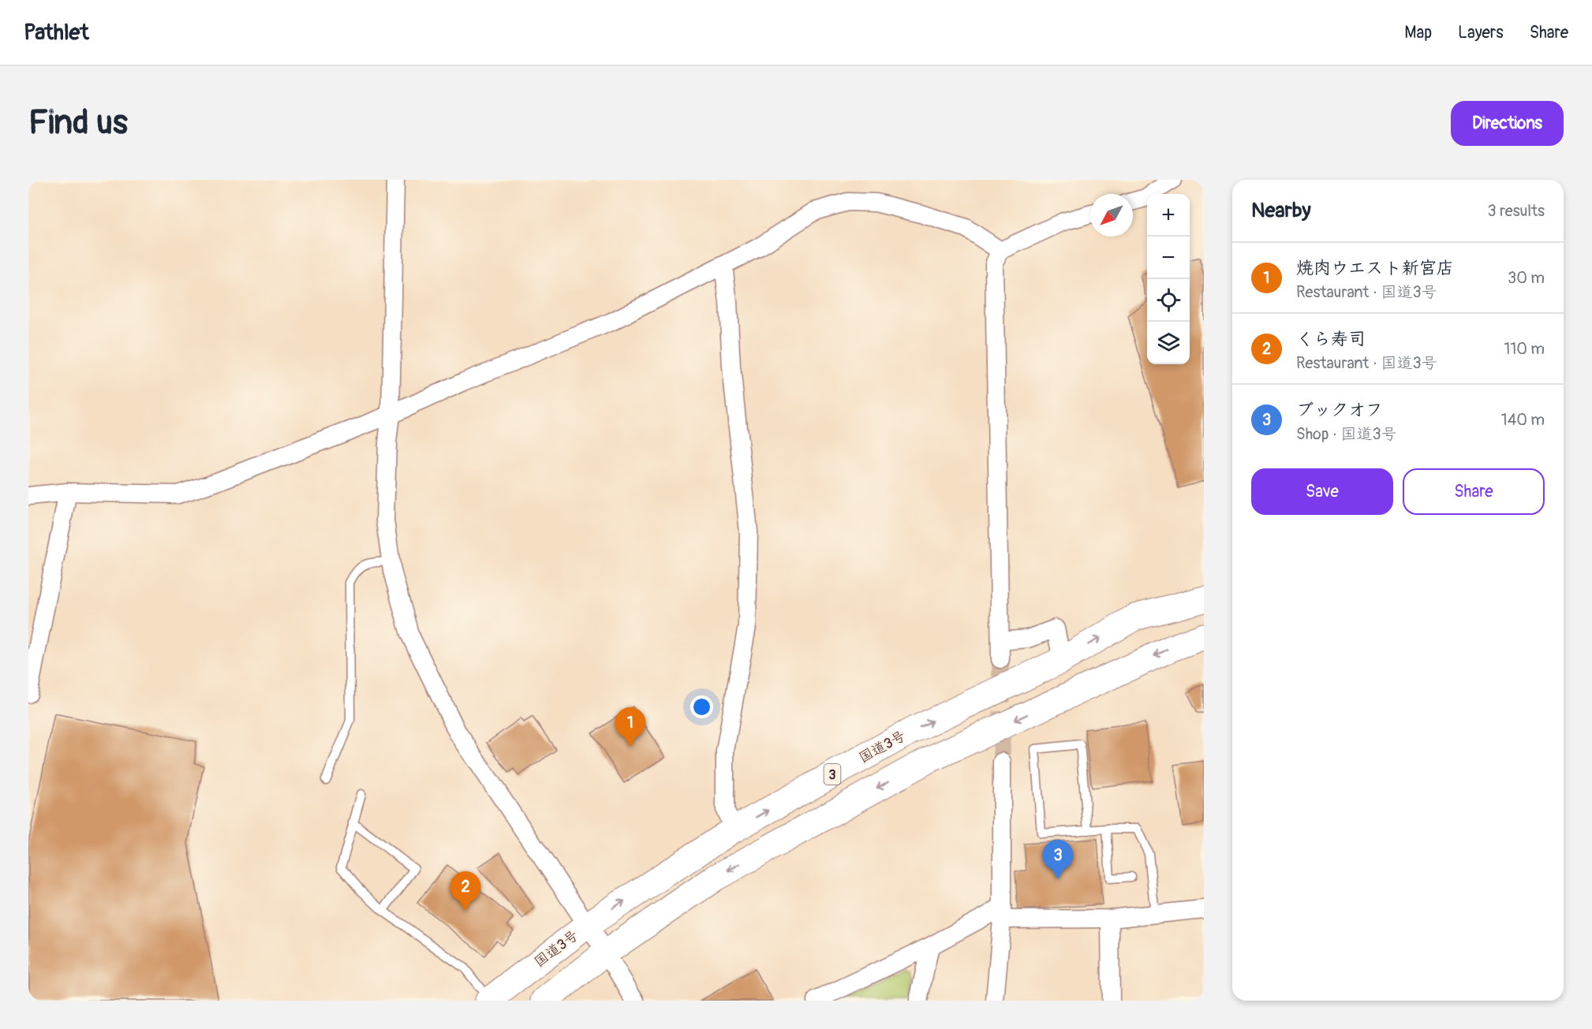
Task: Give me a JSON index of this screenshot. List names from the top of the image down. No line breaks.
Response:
{"streets":{"highway":["国道3号","3"]},"north":"bottom left","page":{"header":"Pathlet","nav":["Map","Layers","Share"],"buttons":["Directions",["Save","Share"]],"title":"Find us","heading":["Nearby","3 results"],"map_buttons":["+","−"],"list":[{"mark":"1","name":"焼肉ウエスト新宮店","note":"Restaurant · 国道3号","value":"30 m"},{"mark":"2","name":"くら寿司","note":"Restaurant · 国道3号","value":"110 m"},{"mark":"3","name":"ブックオフ","note":"Shop · 国道3号","value":"140 m"}],"pins":["1","3","2"]}}
